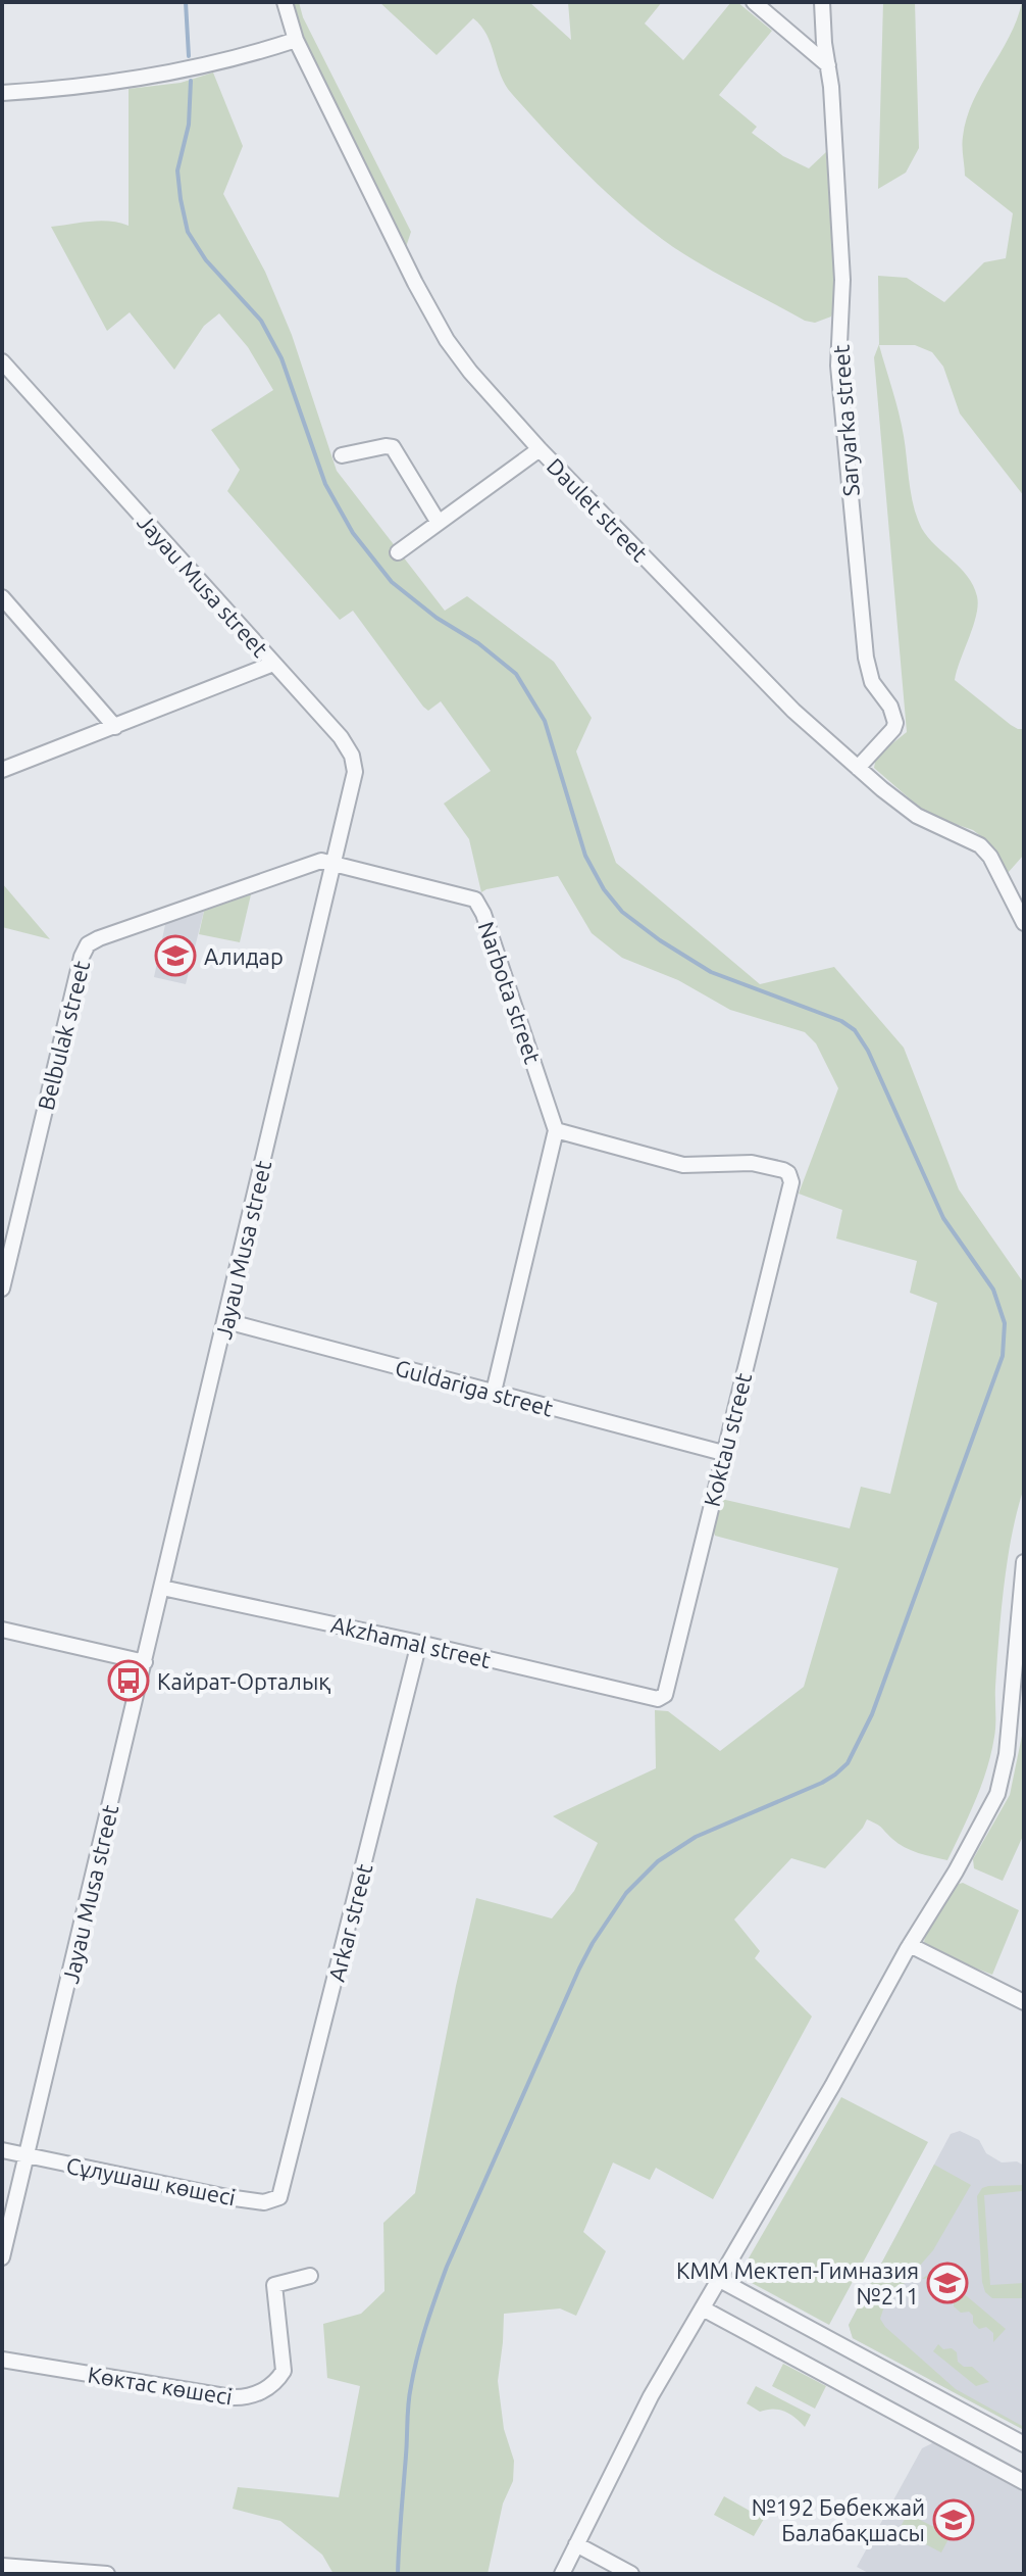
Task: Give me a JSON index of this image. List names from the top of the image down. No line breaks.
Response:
{"streets":{"street":["Saryarka street","Daulet street","Jayau Musa street","Narbota street","Belbulak street","Guldariga street","Koktau street","Akzhamal street","Arkar street","Сұлушаш көшесі","Көктас көшесі"]},"crossings":[["Saryarka street","Daulet street"],["Jayau Musa street","Narbota street"],["Jayau Musa street","Belbulak street"],["Jayau Musa street","Guldariga street"],["Jayau Musa street","Akzhamal street"],["Jayau Musa street","Сұлушаш көшесі"],["Narbota street","Belbulak street"],["Narbota street","Koktau street"],["Guldariga street","Koktau street"],["Koktau street","Akzhamal street"],["Akzhamal street","Arkar street"],["Arkar street","Сұлушаш көшесі"]],"places":{"school or university":["Алидар","КММ Мектеп-Гимназия №211","№192 Бөбекжай Балабақшасы"],"bus stop":["Кайрат-Орталық"]}}
